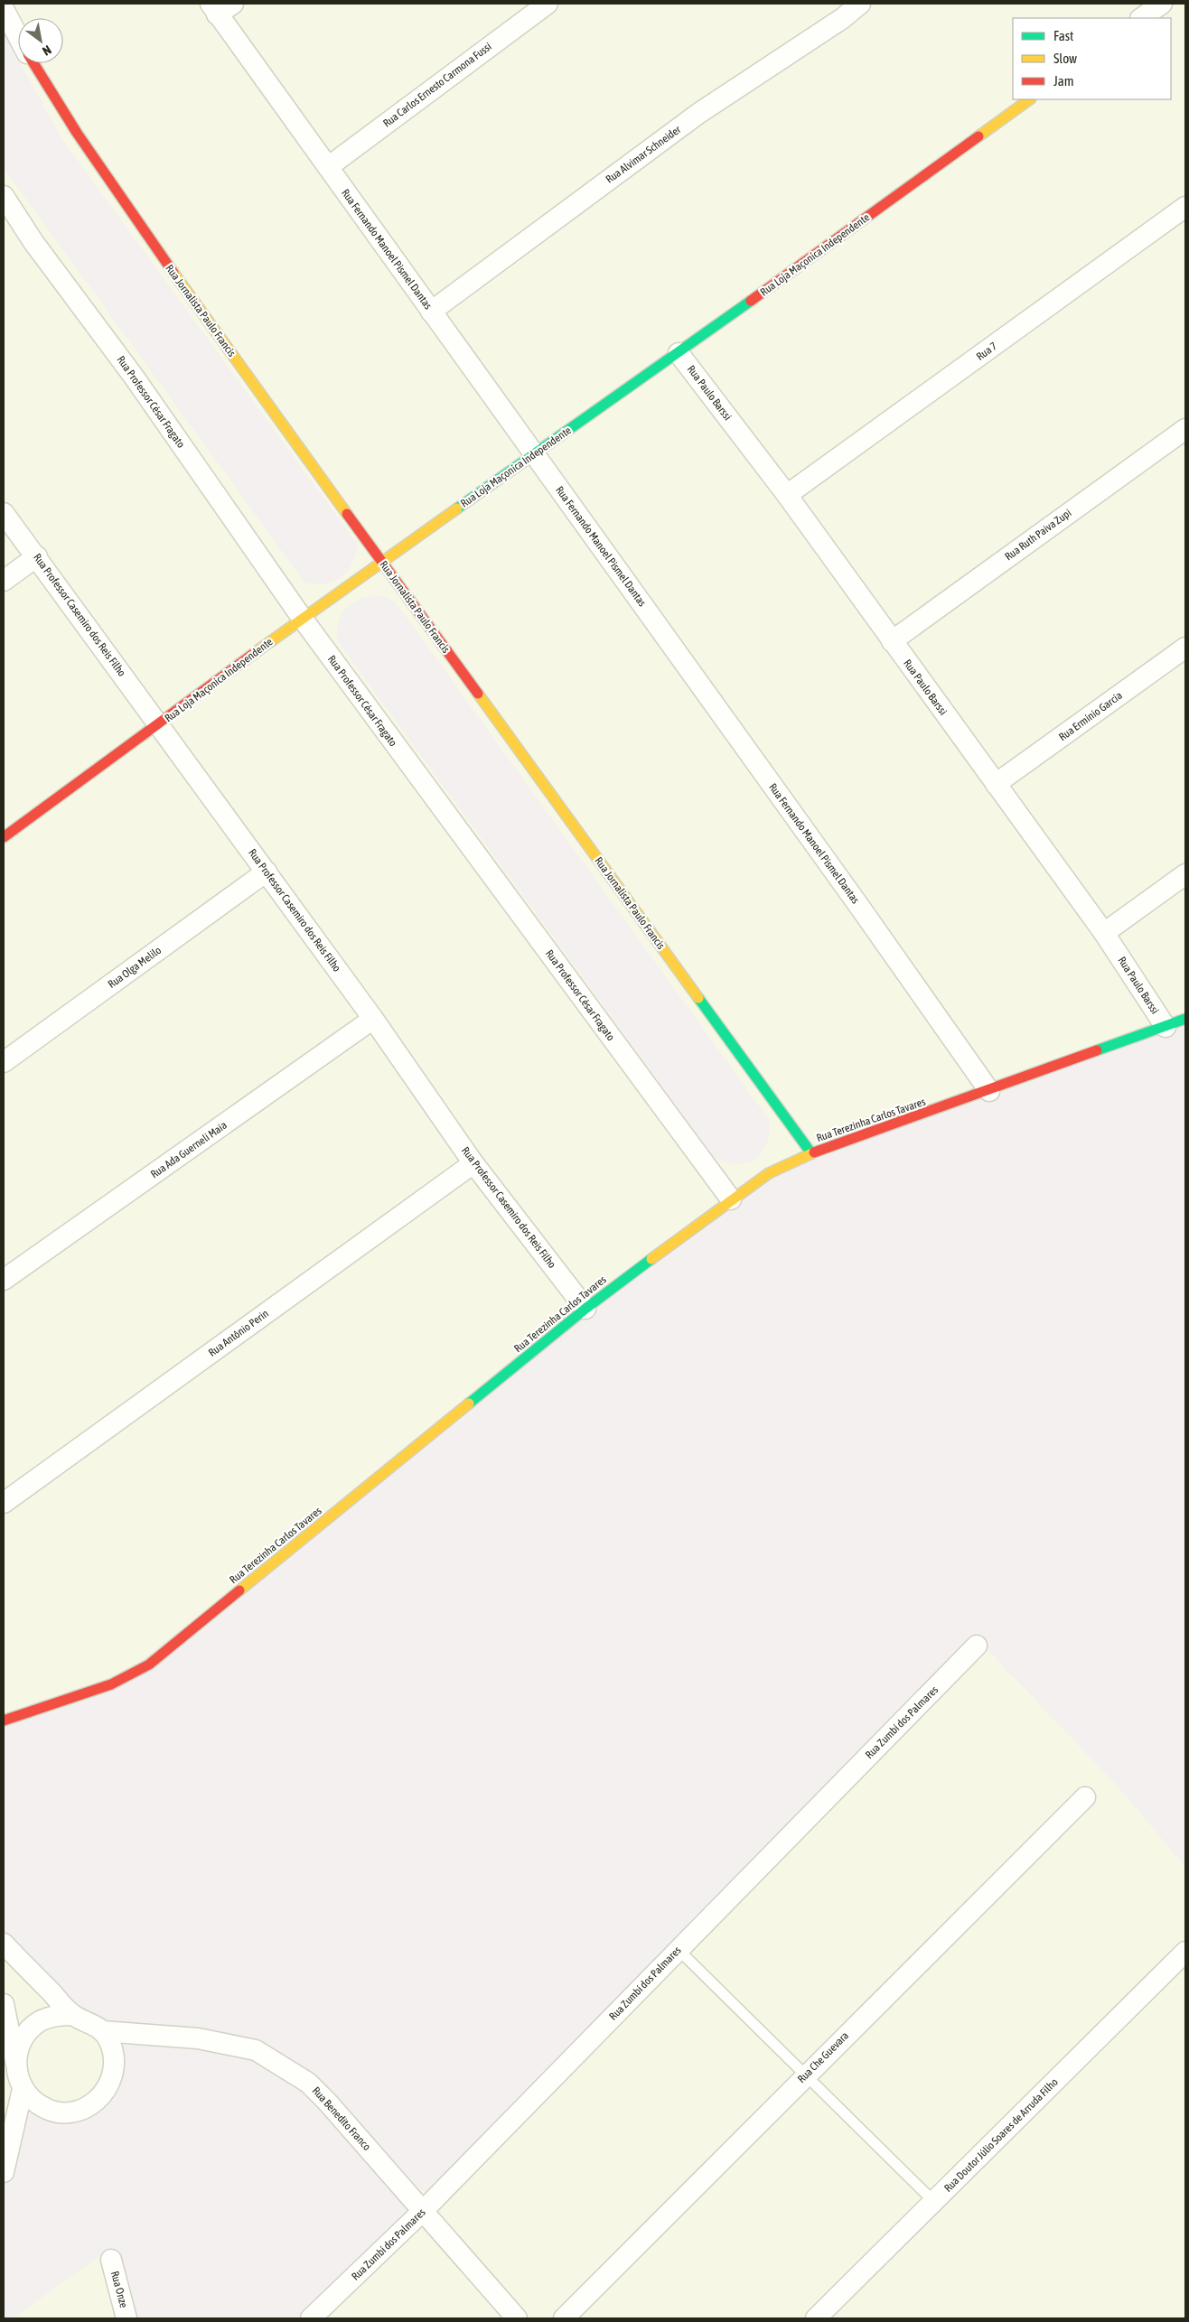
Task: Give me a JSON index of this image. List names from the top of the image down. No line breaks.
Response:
{"streets":{"street":["Rua Carlos Ernesto Carmona Fussi","Rua Alvimar Schneider","Rua Fernando Manoel Pismel Dantas","Rua Loja Maçonica Independente","Rua Jornalista Paulo Francis","Rua 7","Rua Paulo Barssi","Rua Professor César Fragato","Rua Ruth Paiva Zupi","Rua Professor Casemiro dos Reis Filho","Rua Ermínio García","Rua Olga Melilo","Rua Terezinha Carlos Tavares","Rua Ada Guerneli Maia","Rua Antônio Perin","Rua Zumbí dos Palmares","Rua Che Guevara","Rua Benedito Franco","Rua Doutor Júlio Soares de Arruda Filho","Rua Onze"]},"crossings":[["Rua Carlos Ernesto Carmona Fussi","Rua Fernando Manoel Pismel Dantas"],["Rua Alvimar Schneider","Rua Fernando Manoel Pismel Dantas"],["Rua Fernando Manoel Pismel Dantas","Rua Loja Maçonica Independente"],["Rua Fernando Manoel Pismel Dantas","Rua Terezinha Carlos Tavares"],["Rua Loja Maçonica Independente","Rua Jornalista Paulo Francis"],["Rua Loja Maçonica Independente","Rua Paulo Barssi"],["Rua Loja Maçonica Independente","Rua Professor César Fragato"],["Rua Loja Maçonica Independente","Rua Professor Casemiro dos Reis Filho"],["Rua Jornalista Paulo Francis","Rua Terezinha Carlos Tavares"],["Rua 7","Rua Paulo Barssi"],["Rua Paulo Barssi","Rua Ruth Paiva Zupi"],["Rua Paulo Barssi","Rua Ermínio García"],["Rua Paulo Barssi","Rua Terezinha Carlos Tavares"],["Rua Professor César Fragato","Rua Terezinha Carlos Tavares"],["Rua Professor Casemiro dos Reis Filho","Rua Olga Melilo"],["Rua Professor Casemiro dos Reis Filho","Rua Terezinha Carlos Tavares"],["Rua Professor Casemiro dos Reis Filho","Rua Ada Guerneli Maia"],["Rua Professor Casemiro dos Reis Filho","Rua Antônio Perin"],["Rua Zumbí dos Palmares","Rua Benedito Franco"]],"legend":["Fast","Slow","Jam"],"north":"bottom right"}
